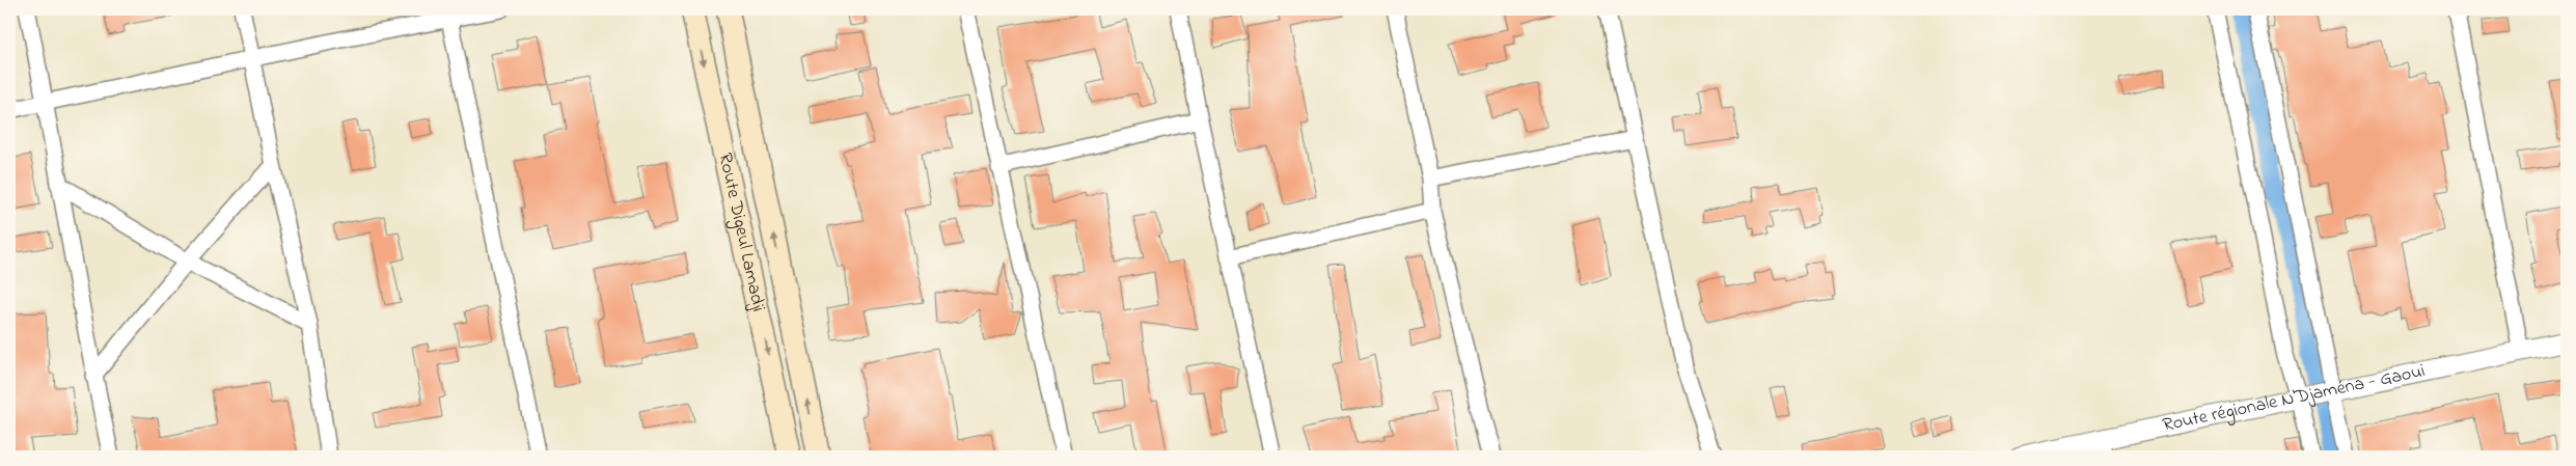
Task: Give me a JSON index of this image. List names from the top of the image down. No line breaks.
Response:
{"streets":{"main road":["Route Digeul Lamadji"],"street":["Route régionale N'Djaména - Gaoui"]}}
